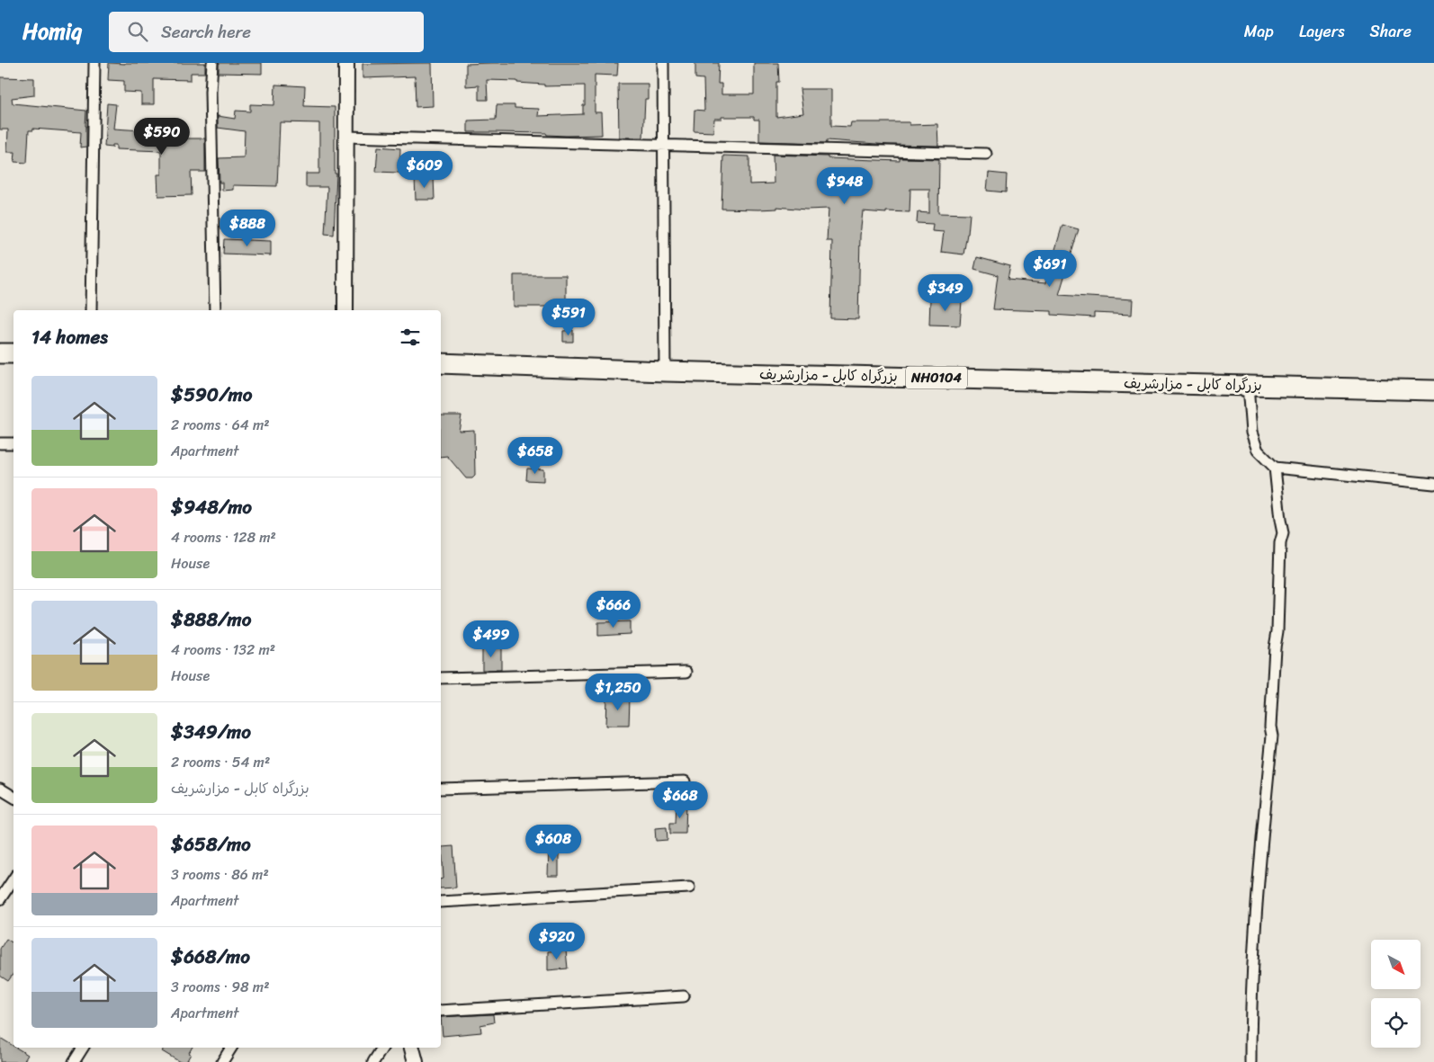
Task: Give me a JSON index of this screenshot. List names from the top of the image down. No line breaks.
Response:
{"streets":{"highway":["بزرگراه کابل - مزارشریف","NH0104"]},"north":"bottom right","page":{"header":"Homiq","search":"Search here","nav":["Map","Layers","Share"],"price":["$590","$609","$948","$888","$691","$349","$591","$658","$666","$499","$1,250","$668","$608","$920"],"heading":"14 homes","list":[{"name":"$590/mo","note":"2 rooms · 64 m² · Apartment"},{"name":"$948/mo","note":"4 rooms · 128 m² · House"},{"name":"$888/mo","note":"4 rooms · 132 m² · House"},{"name":"$349/mo","note":"2 rooms · 54 m² · بزرگراه کابل - مزارشریف"},{"name":"$658/mo","note":"3 rooms · 86 m² · Apartment"},{"name":"$668/mo","note":"3 rooms · 98 m² · Apartment"}]}}
